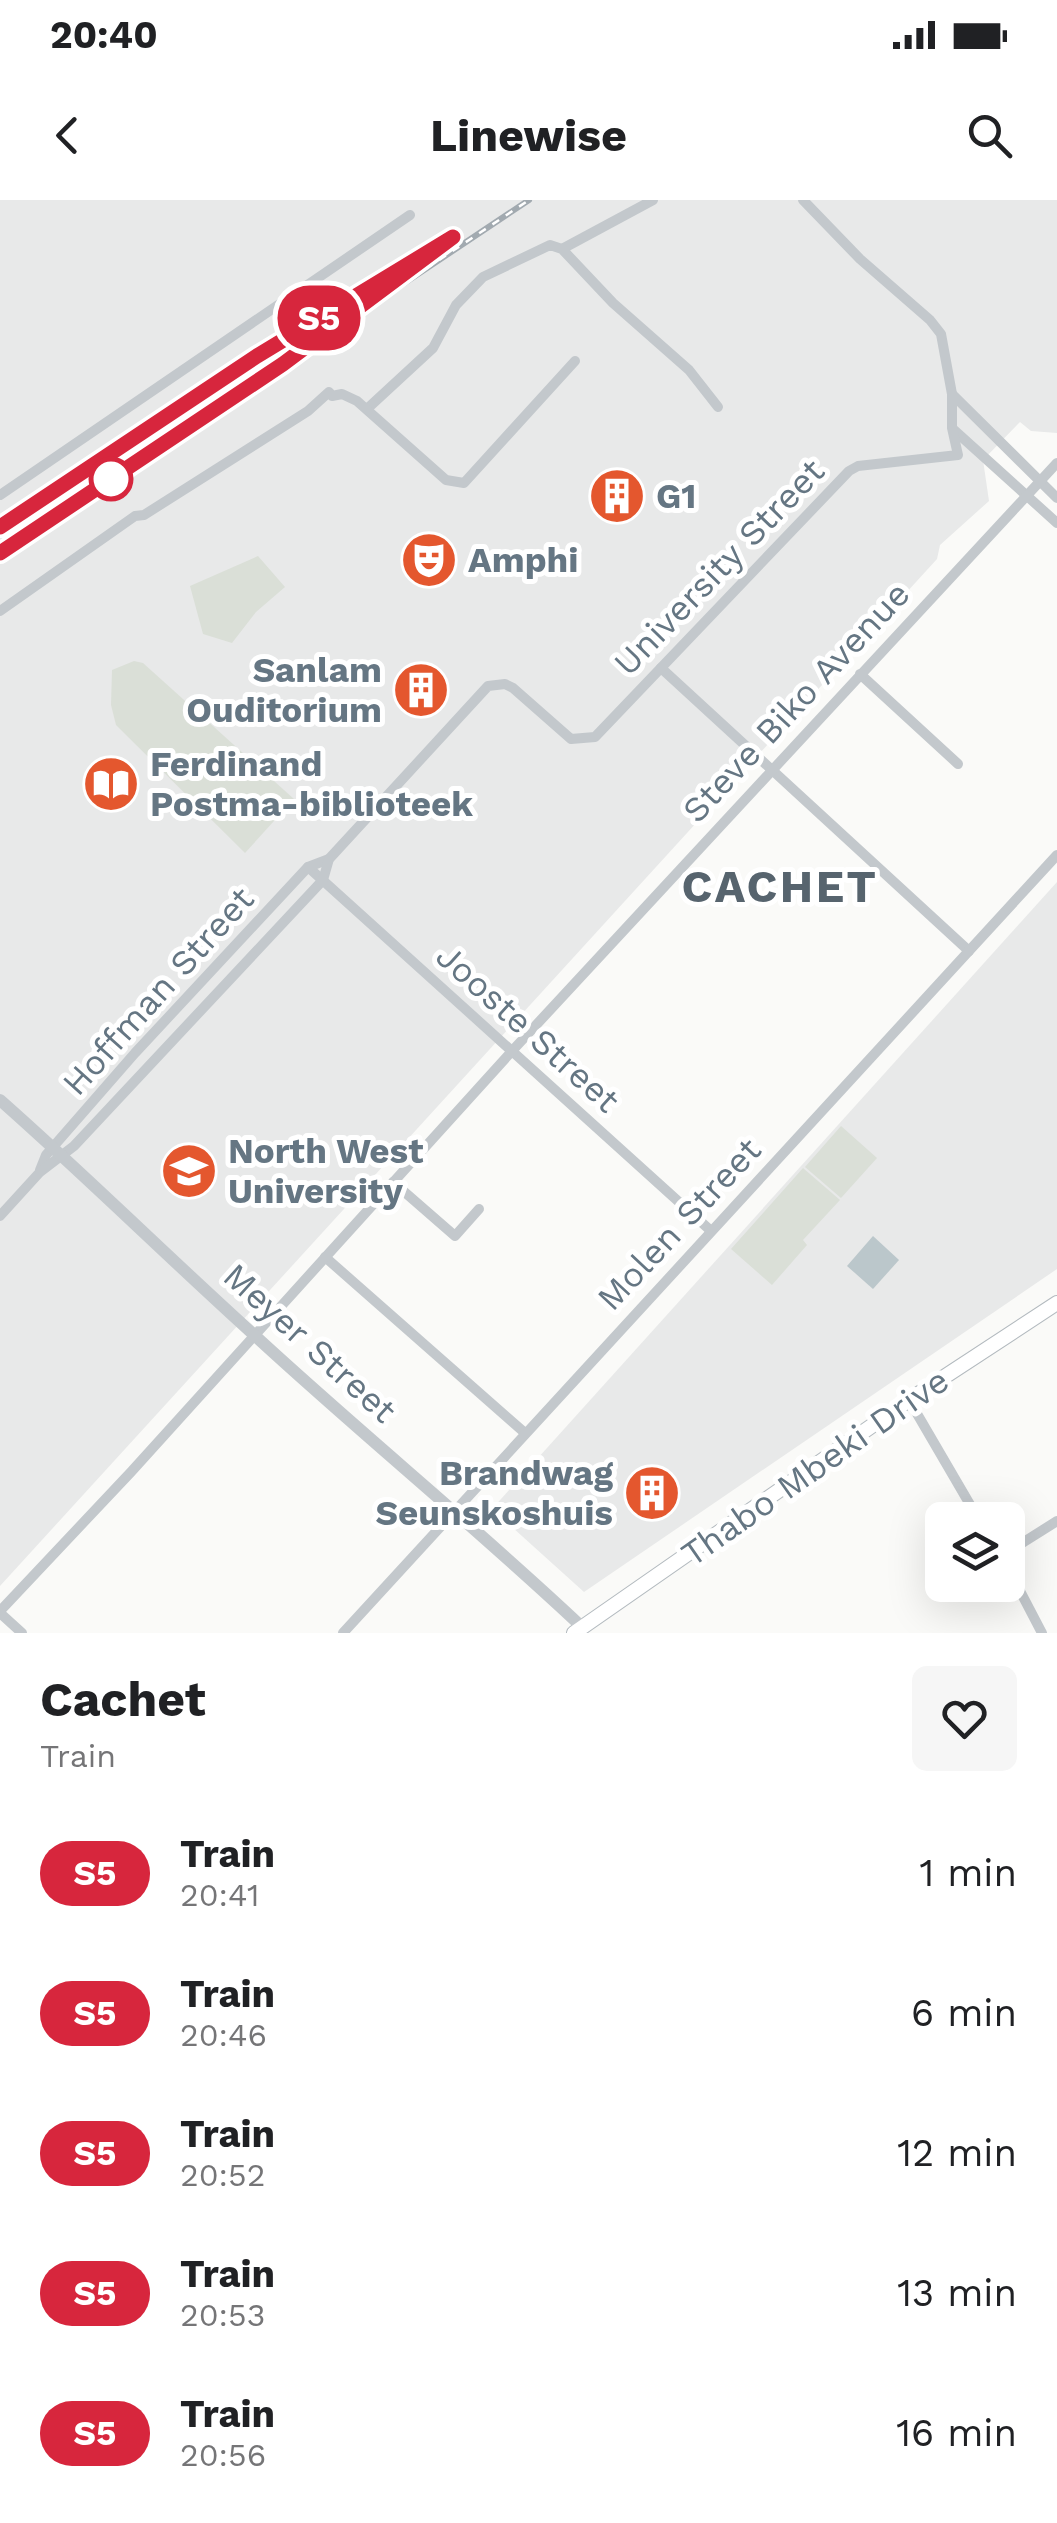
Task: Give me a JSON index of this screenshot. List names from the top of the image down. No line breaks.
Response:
{"streets":{"main road":["Thabo Mbeki Drive"],"street":["University Street","Steve Biko Avenue","Hoffman Street","Jooste Street","Molen Street","Meyer Street"]},"crossings":[["University Street","Hoffman Street"],["Steve Biko Avenue","Jooste Street"],["Steve Biko Avenue","Meyer Street"],["Hoffman Street","Jooste Street"],["Hoffman Street","Meyer Street"],["Jooste Street","Molen Street"],["Molen Street","Meyer Street"],["Meyer Street","Thabo Mbeki Drive"]],"districts":["CACHET"],"places":{"building":["G1","Sanlam Ouditorium","Brandwag Seunskoshuis"],"theatre":["Amphi"],"library":["Ferdinand Postma-biblioteek"],"school or university":["North West University"]},"page":{"status":"20:40","header":"Linewise","on_map":"S5","heading":["Cachet","Train"],"list":[{"mark":"S5","name":"Train","note":"20:41","value":"1 min"},{"mark":"S5","name":"Train","note":"20:46","value":"6 min"},{"mark":"S5","name":"Train","note":"20:52","value":"12 min"},{"mark":"S5","name":"Train","note":"20:53","value":"13 min"},{"mark":"S5","name":"Train","note":"20:56","value":"16 min"}]}}
